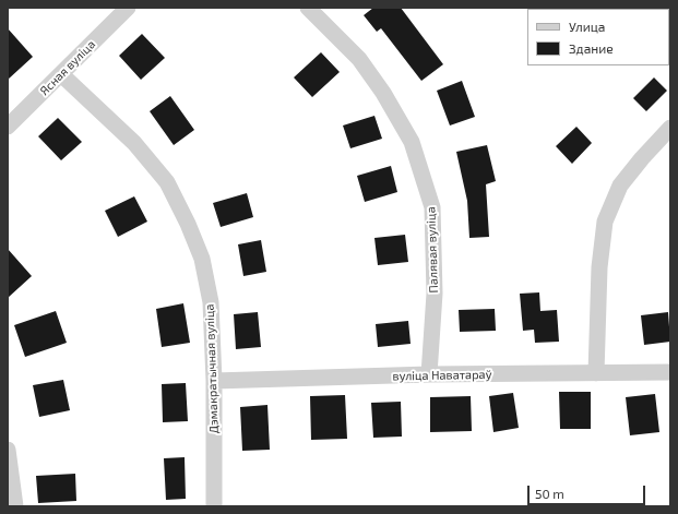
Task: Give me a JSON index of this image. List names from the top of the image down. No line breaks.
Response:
{"streets":{"street":["Ясная вуліца","Палявая вуліца","Дэмакратычная вуліца","вуліца Наватараў"]},"crossings":[["Ясная вуліца","Дэмакратычная вуліца"],["Палявая вуліца","вуліца Наватараў"],["Дэмакратычная вуліца","вуліца Наватараў"]],"legend":["Улица","Здание"],"scale_bar":"50 m"}
